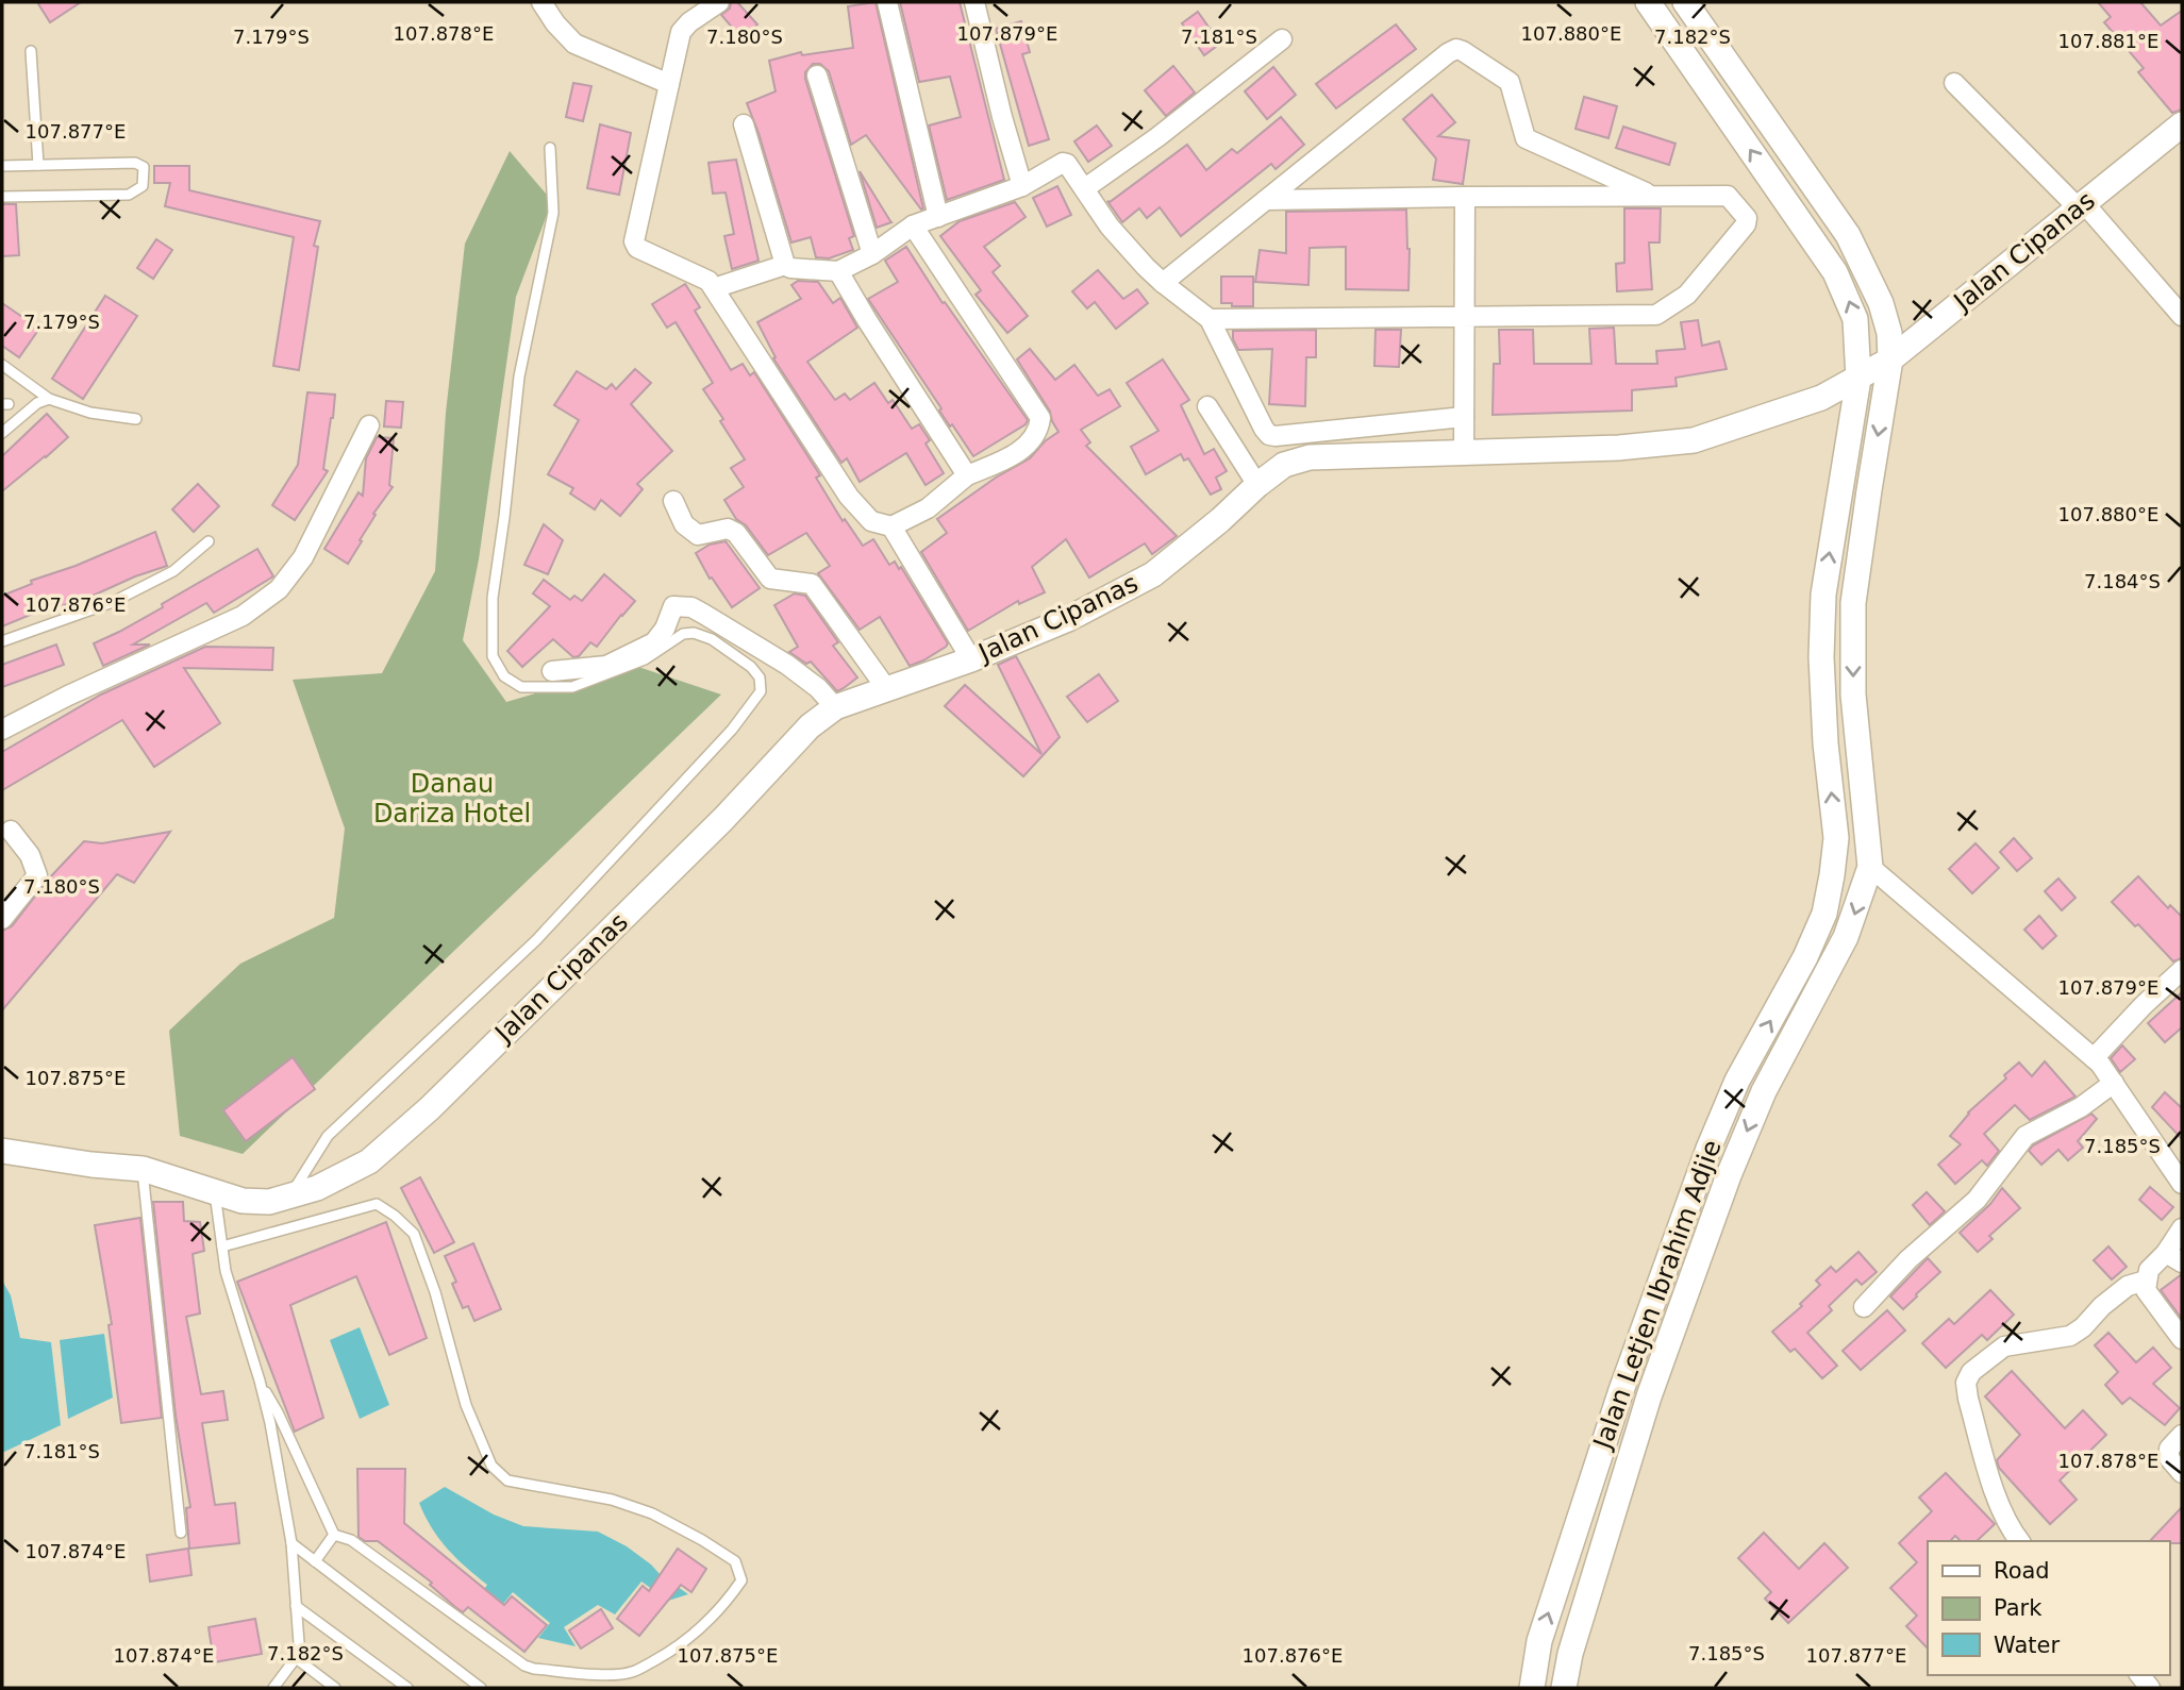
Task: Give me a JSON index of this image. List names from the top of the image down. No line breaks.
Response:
{"streets":{"street":["Jalan Cipanas","Jalan Letjen Ibrahim Adjie"]},"crossings":[["Jalan Cipanas","Jalan Letjen Ibrahim Adjie"]],"parks":["Danau Dariza Hotel"],"legend":["Road","Park","Water"],"coordinates":["107.878°E","107.879°E","107.880°E","7.179°S","7.180°S","7.181°S","7.182°S","107.881°E","107.877°E","7.184°S","107.876°E","107.875°E","7.185°S","107.874°E"]}
